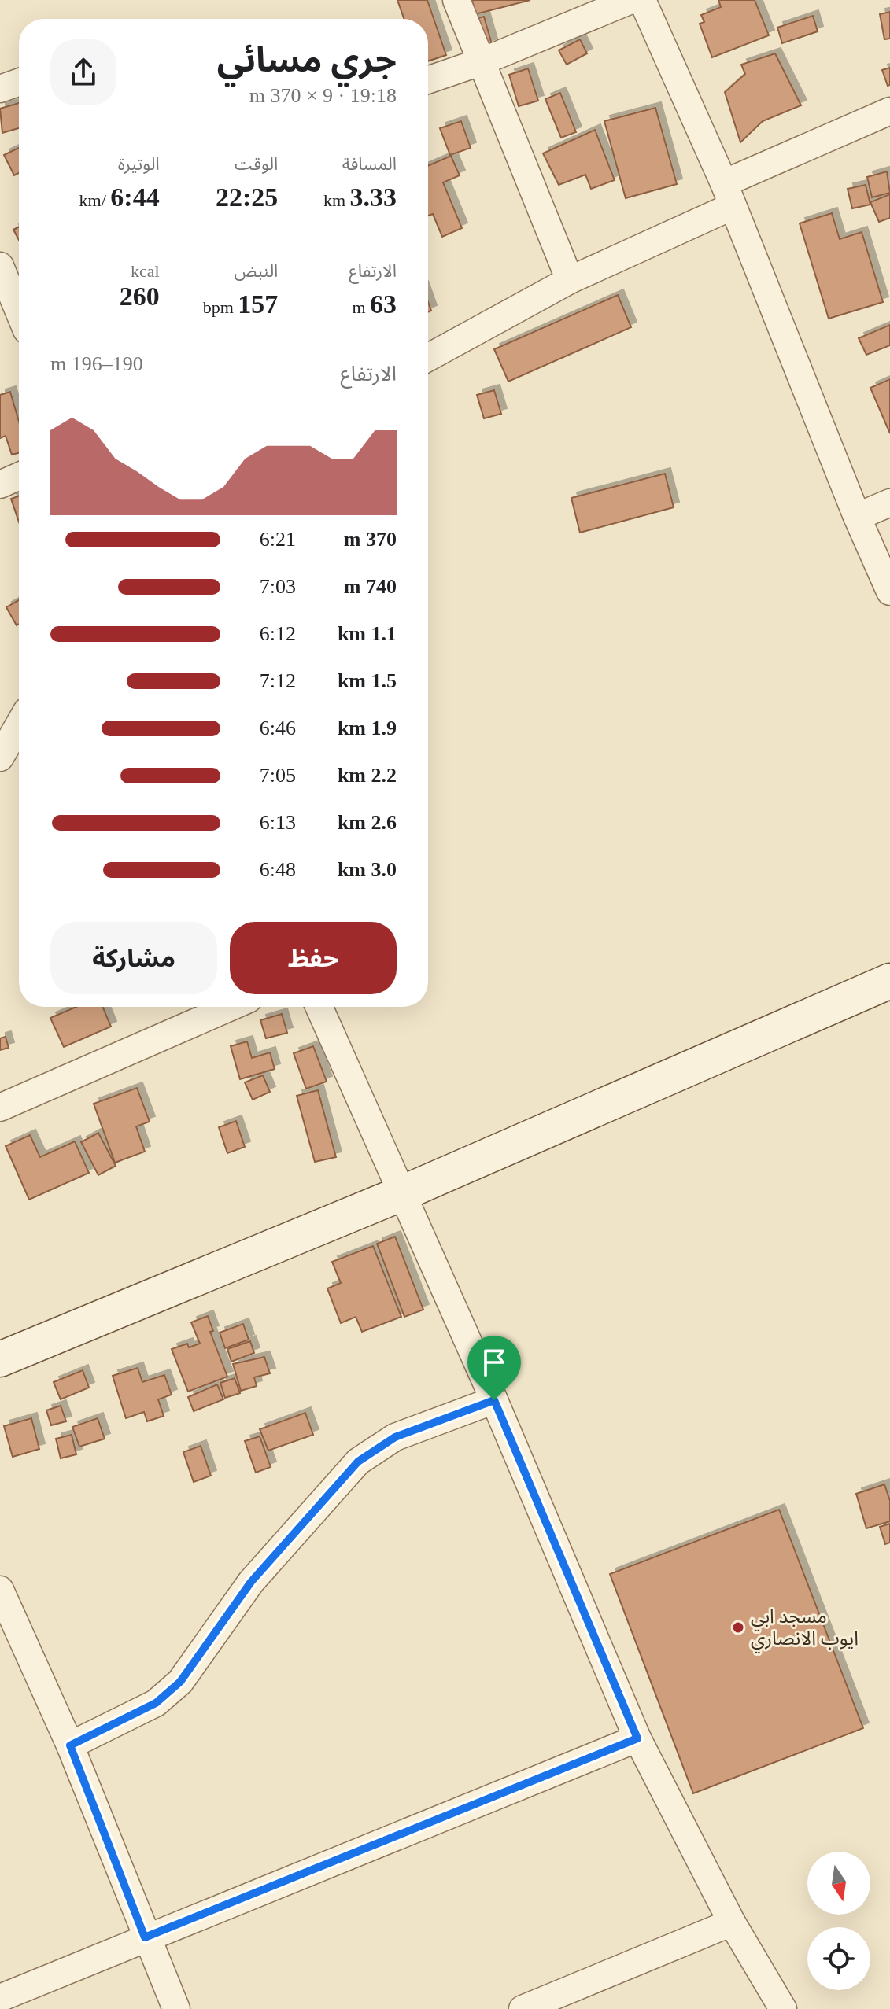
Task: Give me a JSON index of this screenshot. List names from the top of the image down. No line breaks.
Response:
{"places":["مسجد ابي ايوب الانصاري"],"north":"bottom","page":{"heading":["جري مسائي","19:18 · 9 × 370 m"],"stats":[["المسافة","3.33 km"],["الوقت","22:25"],["الوتيرة","6:44 /km"],["الارتفاع","63 m"],["النبض","157 bpm"],["kcal","260"]],"chart":["الارتفاع","190–196 m"],"list":[{"name":"370 m","note":"6:21"},{"name":"740 m","note":"7:03"},{"name":"1.1 km","note":"6:12"},{"name":"1.5 km","note":"7:12"},{"name":"1.9 km","note":"6:46"},{"name":"2.2 km","note":"7:05"},{"name":"2.6 km","note":"6:13"},{"name":"3.0 km","note":"6:48"}],"buttons":["حفظ","مشاركة"]}}
